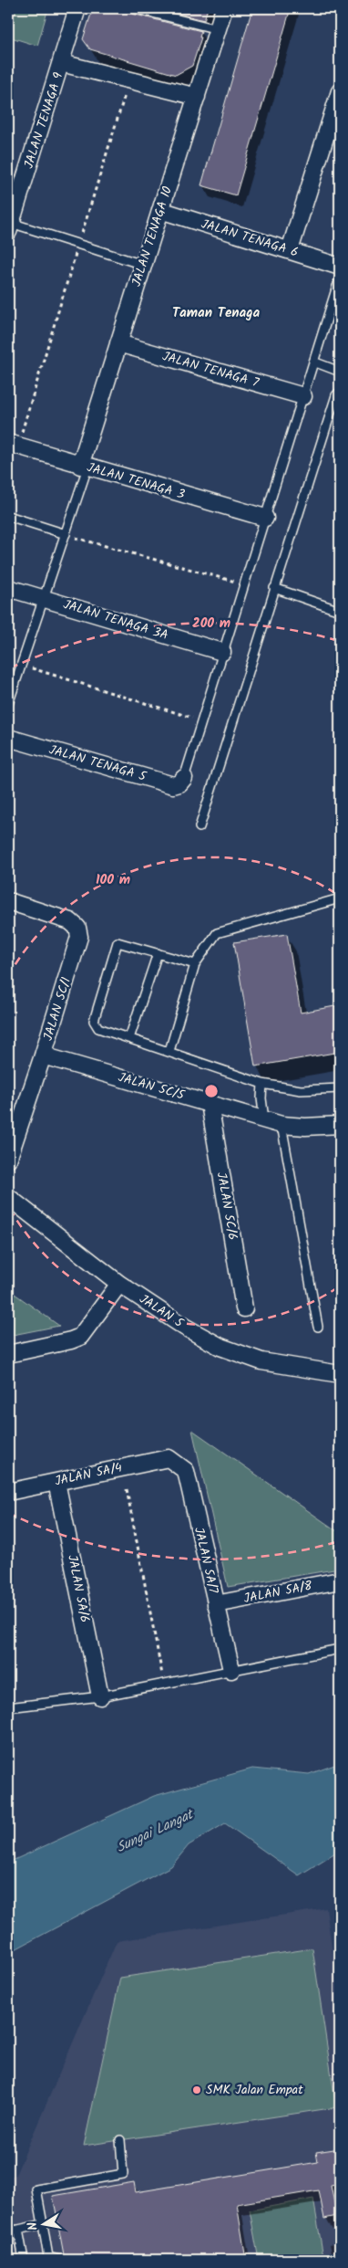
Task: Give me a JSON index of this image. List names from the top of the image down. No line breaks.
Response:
{"streets":{"street":["JALAN TENAGA 9","JALAN TENAGA 10","JALAN TENAGA 6","JALAN TENAGA 7","JALAN TENAGA 3","JALAN TENAGA 3A","JALAN TENAGA 5","JALAN 5C/1","JALAN 5C/5","JALAN 5C/6","JALAN 5","JALAN 5A/4","JALAN 5A/7","JALAN 5A/6","JALAN 5A/8"]},"crossings":[["JALAN TENAGA 10","JALAN TENAGA 6"],["JALAN TENAGA 10","JALAN TENAGA 7"],["JALAN TENAGA 10","JALAN TENAGA 3"],["JALAN 5C/1","JALAN 5C/5"],["JALAN 5C/5","JALAN 5C/6"],["JALAN 5A/4","JALAN 5A/7"],["JALAN 5A/4","JALAN 5A/6"],["JALAN 5A/7","JALAN 5A/8"]],"districts":["Taman Tenaga"],"water":["Sungai Langat"],"places":["SMK Jalan Empat"],"north":"left","rings":["200 m","100 m"]}
